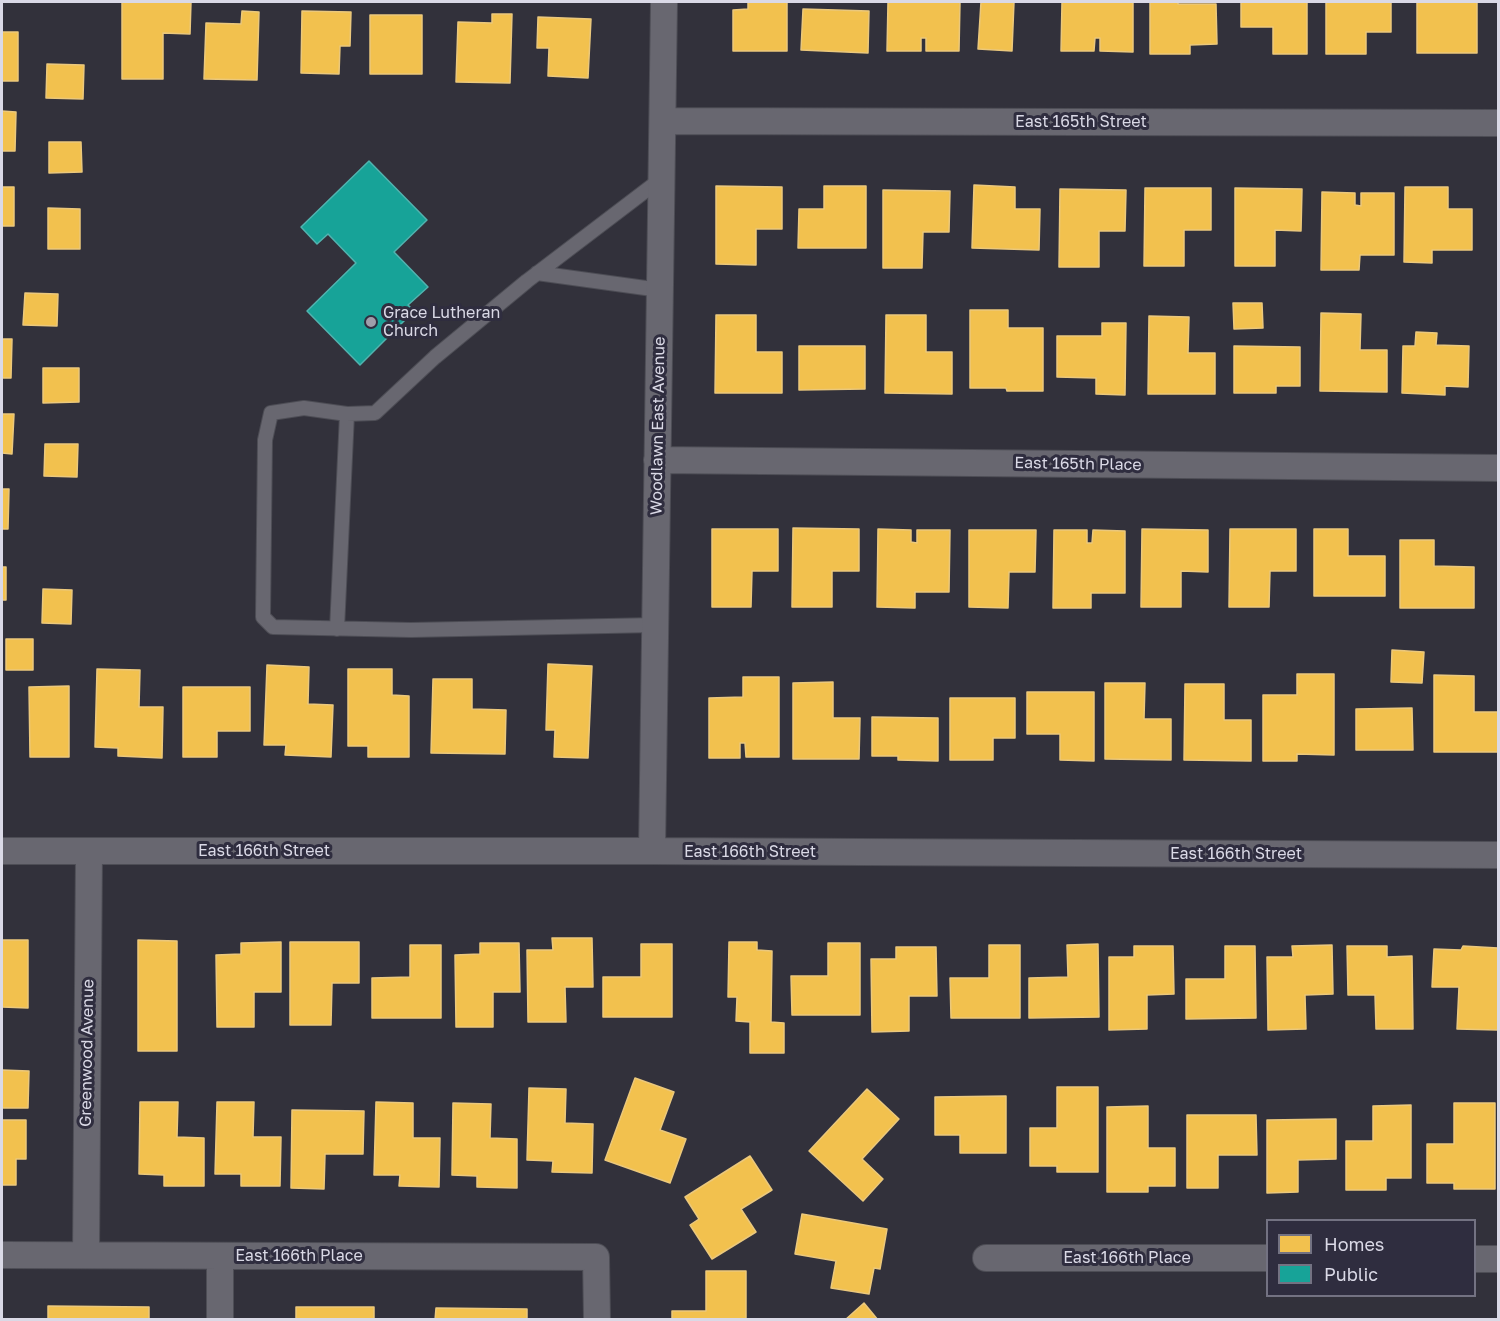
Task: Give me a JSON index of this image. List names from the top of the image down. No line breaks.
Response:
{"streets":{"street":["East 165th Street","Woodlawn East Avenue","East 165th Place","East 166th Street","Greenwood Avenue","East 166th Place"]},"crossings":[["East 165th Street","Woodlawn East Avenue"],["Woodlawn East Avenue","East 165th Place"],["Woodlawn East Avenue","East 166th Street"],["East 166th Street","Greenwood Avenue"],["Greenwood Avenue","East 166th Place"]],"places":["Grace Lutheran Church"],"legend":["Homes","Public"]}
